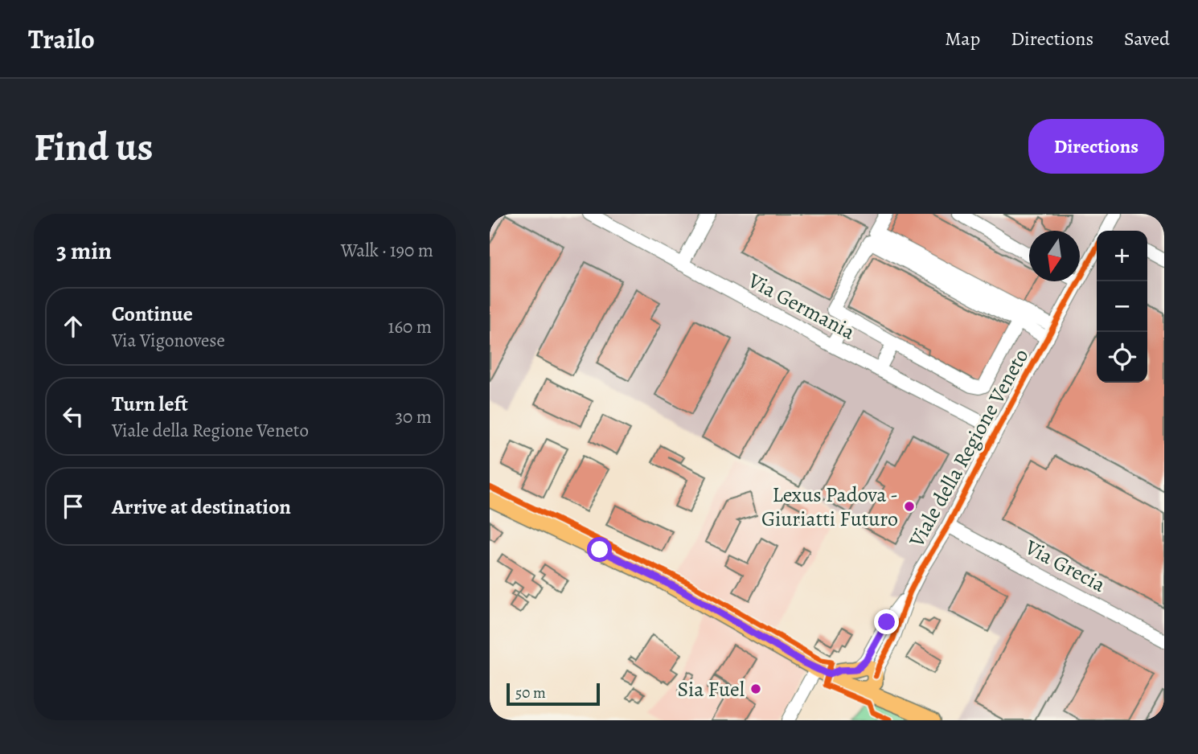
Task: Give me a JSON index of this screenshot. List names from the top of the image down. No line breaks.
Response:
{"streets":{"street":["Via Germania","Viale della Regione Veneto","Via Grecia"]},"crossings":[["Via Germania","Viale della Regione Veneto"],["Viale della Regione Veneto","Via Grecia"]],"places":["Lexus Padova - Giuriatti Futuro","Sia Fuel"],"scale_bar":"50 m","north":"bottom","page":{"header":"Trailo","nav":["Map","Directions","Saved"],"buttons":"Directions","title":"Find us","heading":["3 min","Walk · 190 m"],"map_buttons":["+","−"],"list":[["Continue","Via Vigonovese","160 m"],["Turn left","Viale della Regione Veneto","30 m"],"Arrive at destination"],"scale":"50 m"}}
